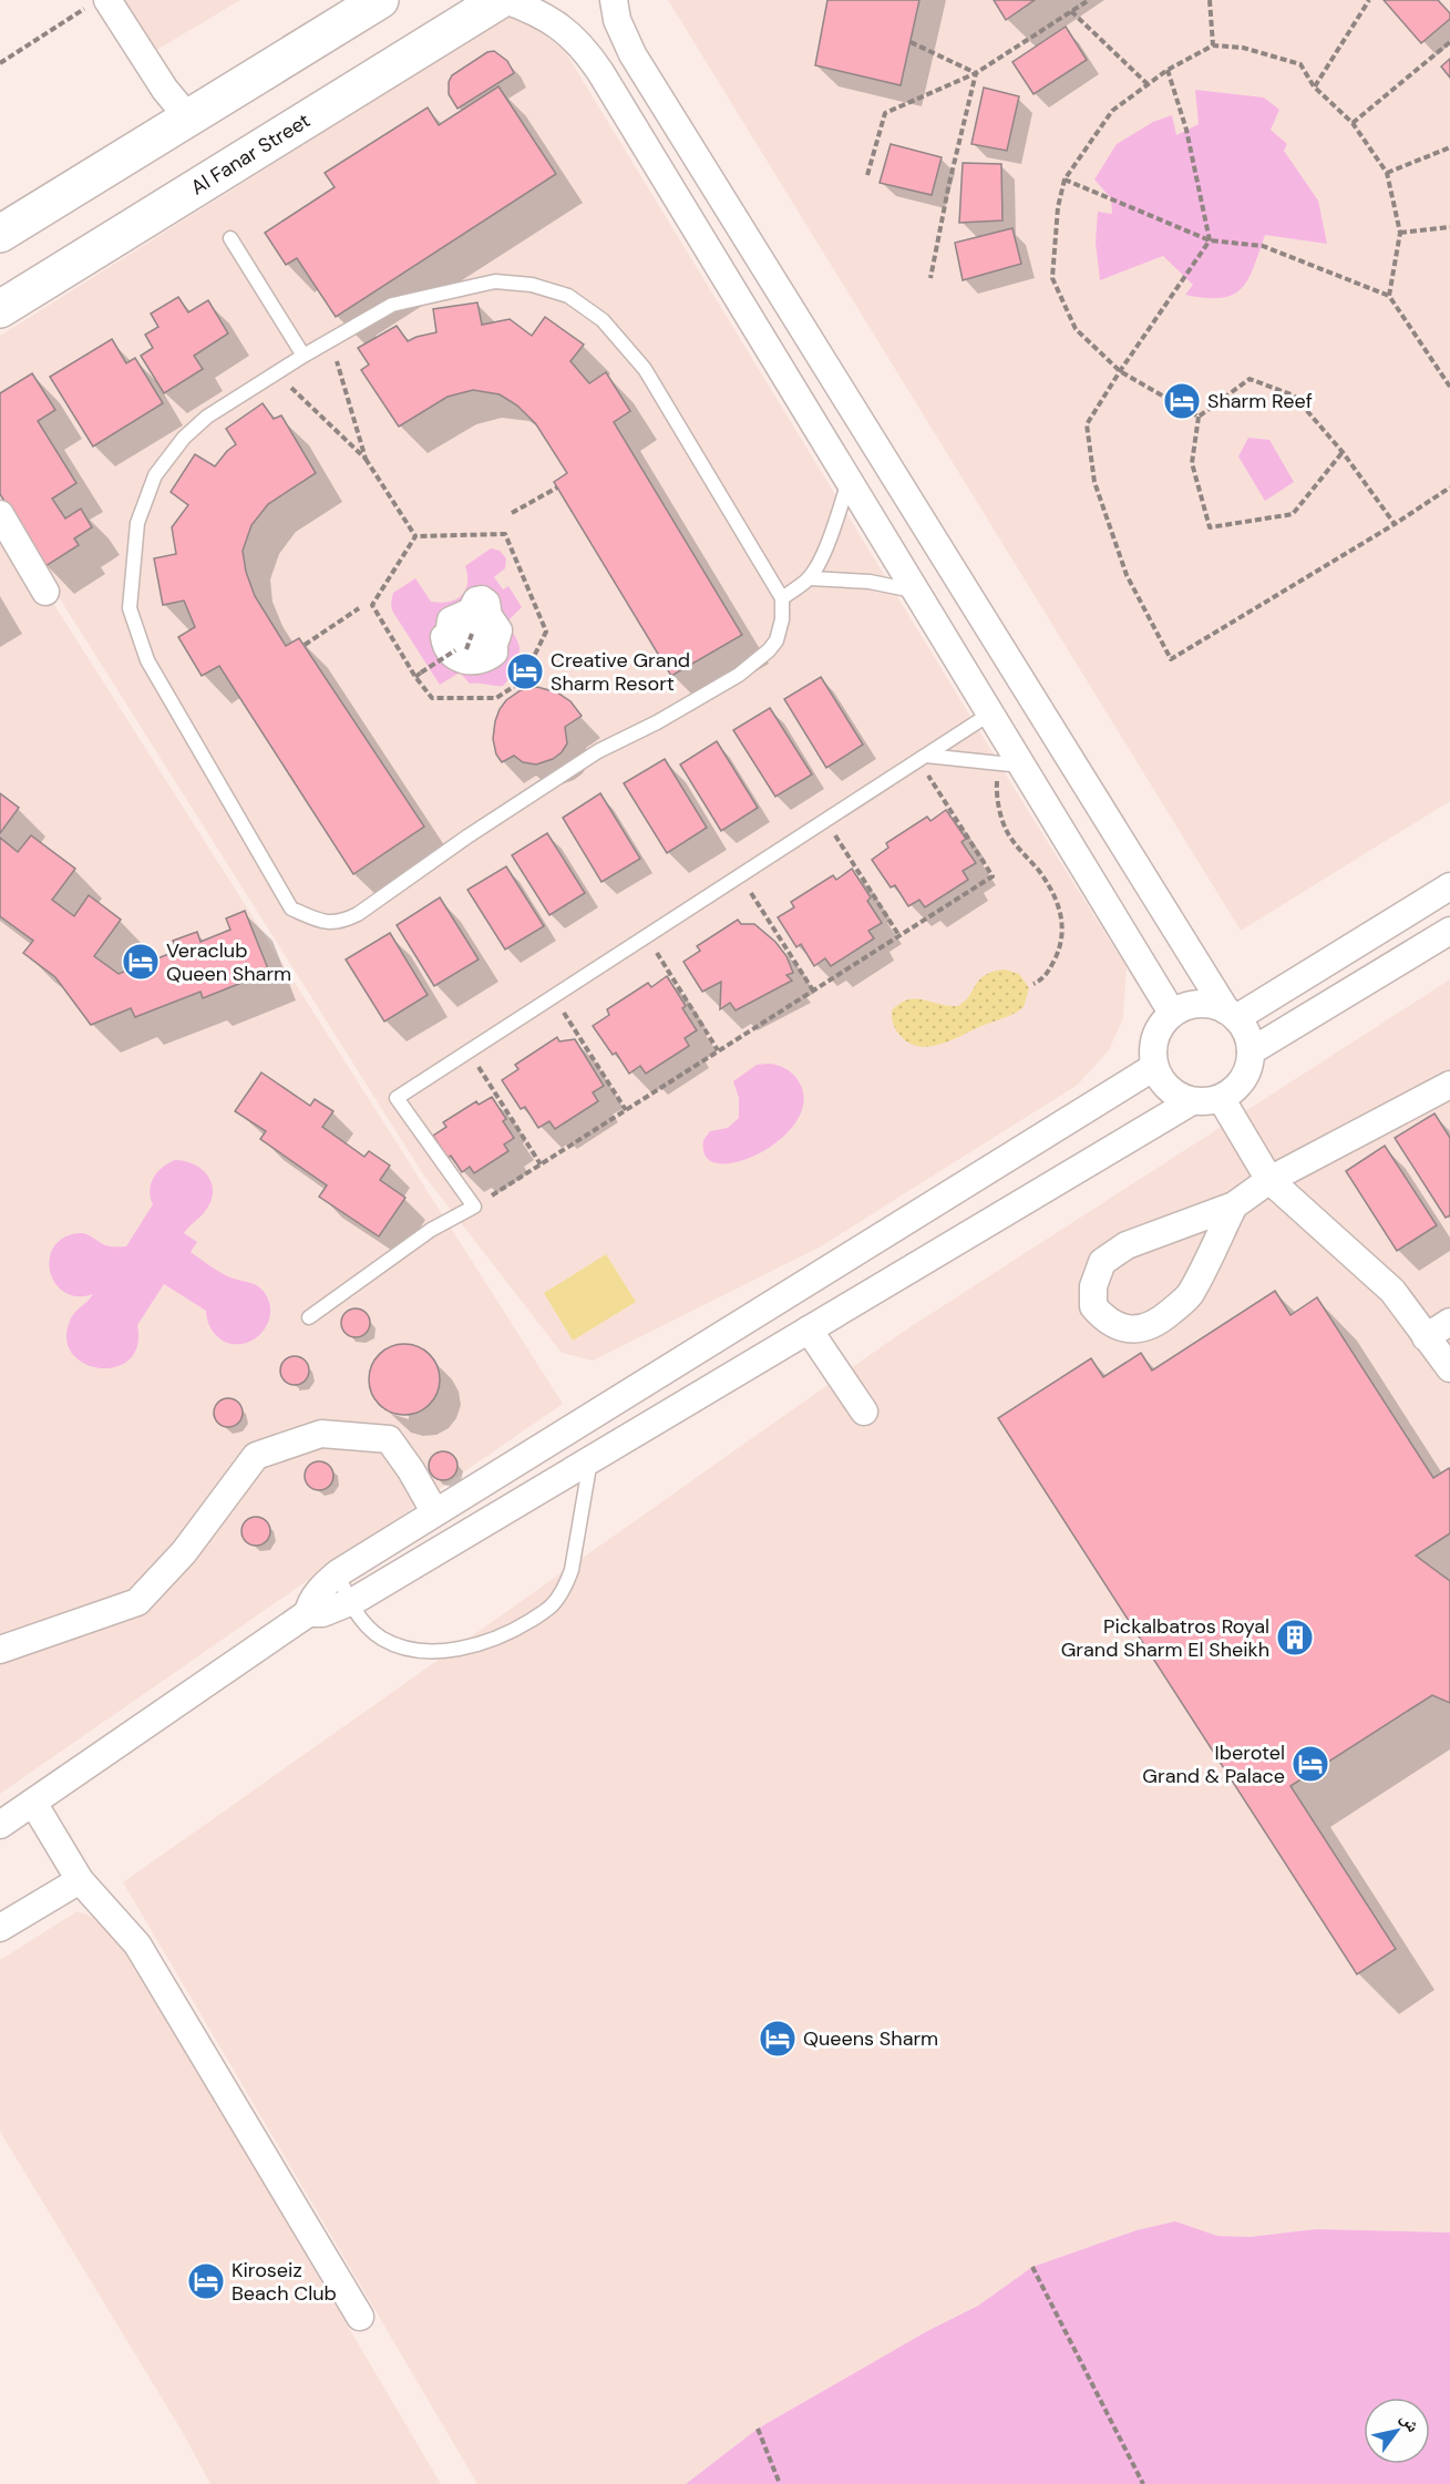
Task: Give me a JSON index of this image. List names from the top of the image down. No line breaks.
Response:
{"streets":{"main road":["Al Fanar Street"]},"places":{"hotel":["Sharm Reef","Creative Grand Sharm Resort","Veraclub Queen Sharm","Iberotel Grand & Palace","Queens Sharm","Kiroseiz Beach Club"],"building":["Pickalbatros Royal Grand Sharm El Sheikh"]},"north":"top right"}
